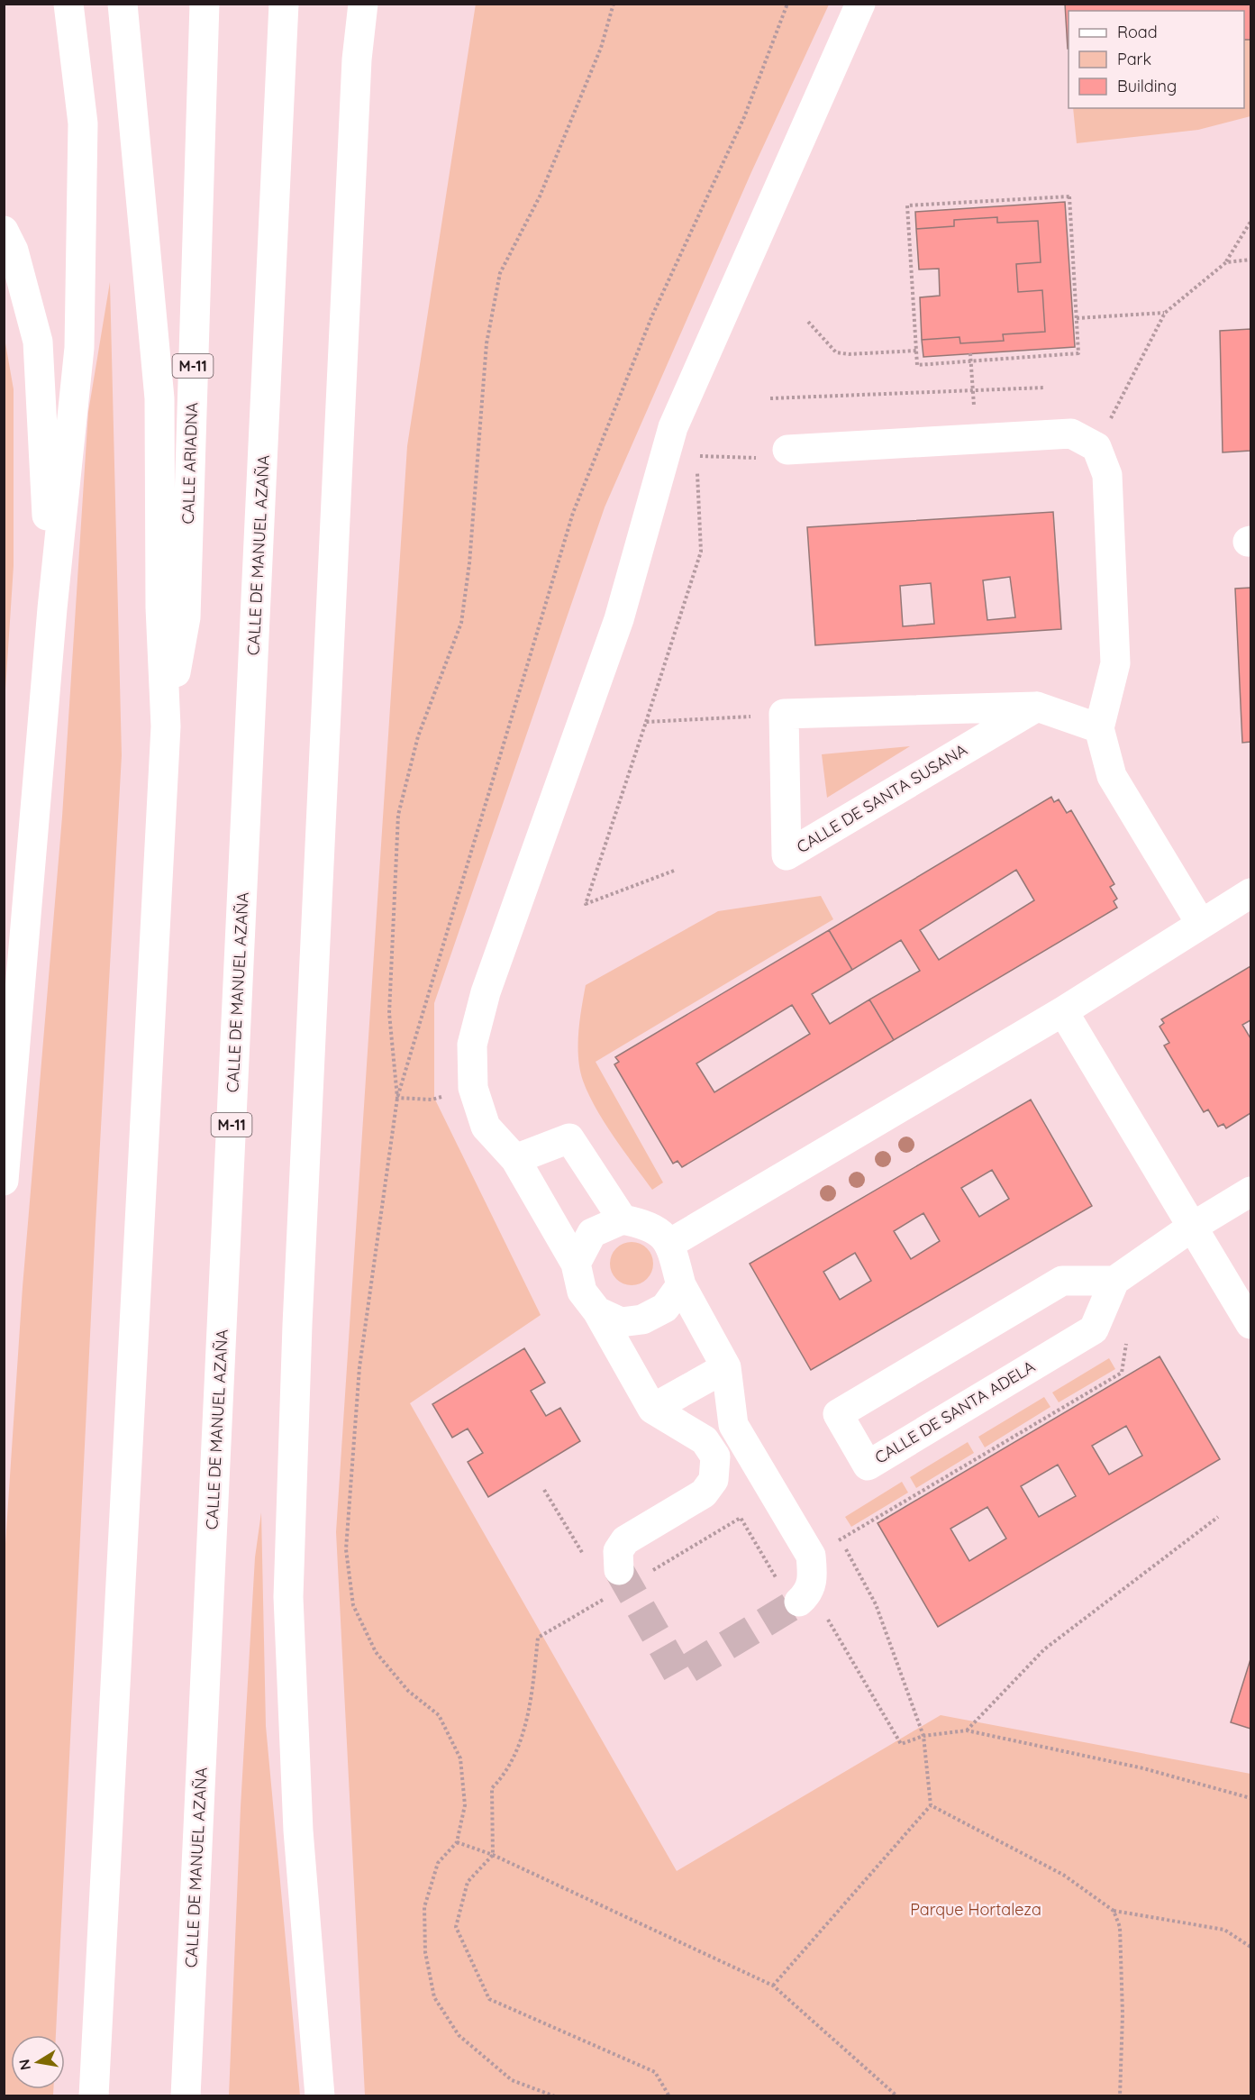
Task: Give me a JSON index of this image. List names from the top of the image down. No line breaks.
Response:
{"streets":{"main road":["M-11","CALLE ARIADNA","CALLE DE MANUEL AZAÑA","CALLE DE SANTA SUSANA","CALLE DE SANTA ADELA"]},"crossings":[["M-11","CALLE ARIADNA"],["M-11","CALLE DE MANUEL AZAÑA"]],"parks":["Parque Hortaleza"],"legend":["Road","Park","Building"],"north":"left"}
